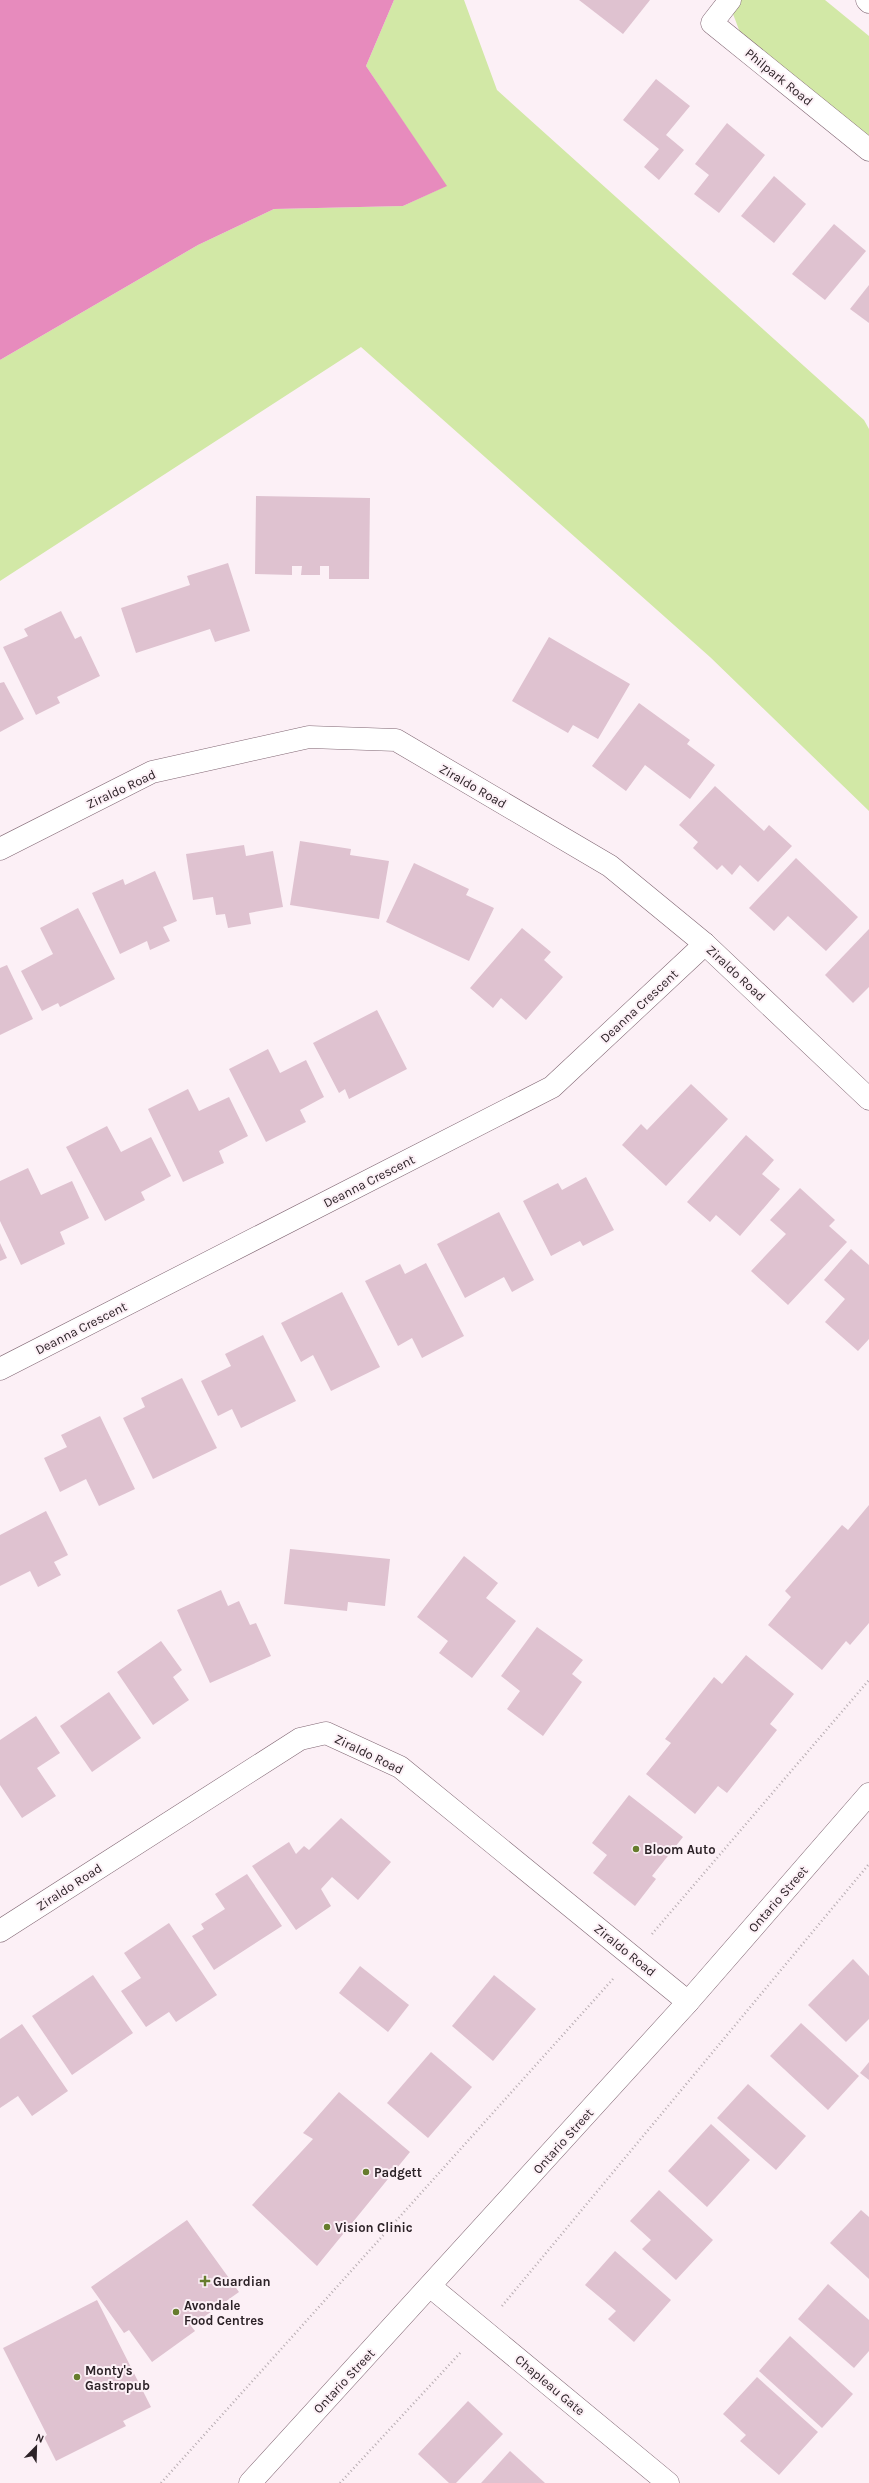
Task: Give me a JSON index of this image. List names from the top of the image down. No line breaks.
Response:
{"streets":{"street":["Philpark Road","Ziraldo Road","Deanna Crescent","Ontario Street","Chapleau Gate"]},"crossings":[["Ziraldo Road","Deanna Crescent"],["Ziraldo Road","Ontario Street"],["Ontario Street","Chapleau Gate"]],"places":{"other":["Bloom Auto","Padgett","Vision Clinic","Avondale Food Centres","Monty's Gastropub"],"health":["Guardian"]},"north":"top right"}
